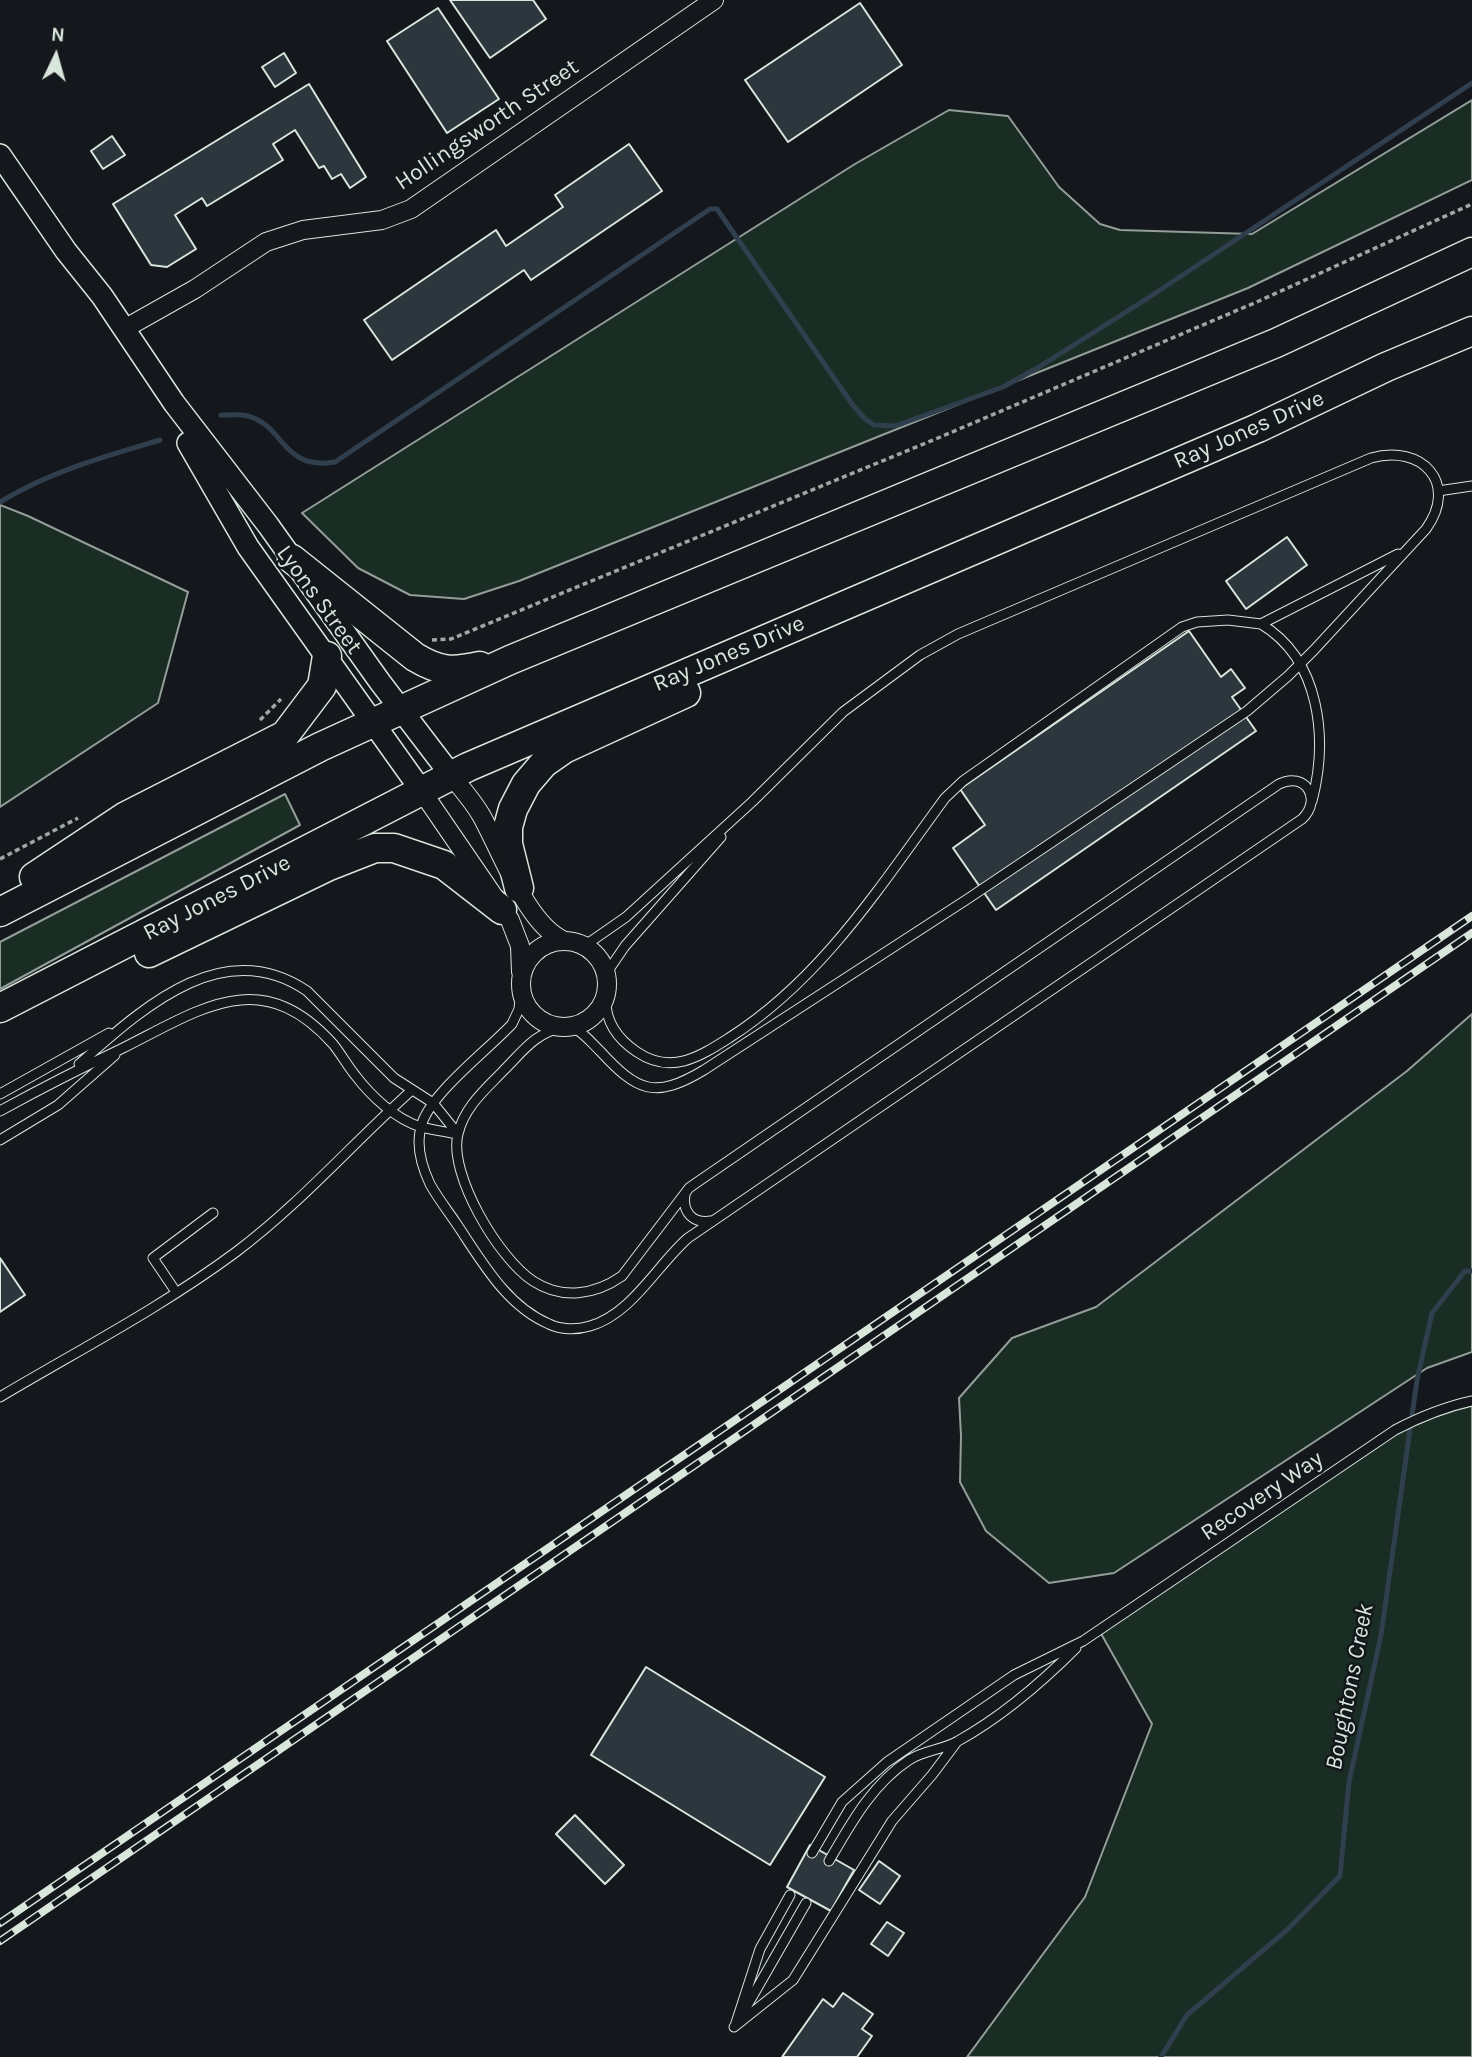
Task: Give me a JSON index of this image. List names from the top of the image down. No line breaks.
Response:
{"streets":{"highway":["Ray Jones Drive"],"street":["Hollingsworth Street","Lyons Street"],"lane":["Recovery Way"]},"crossings":[["Hollingsworth Street","Lyons Street"],["Ray Jones Drive","Lyons Street"]],"water":["Boughtons Creek"],"north":"top"}
